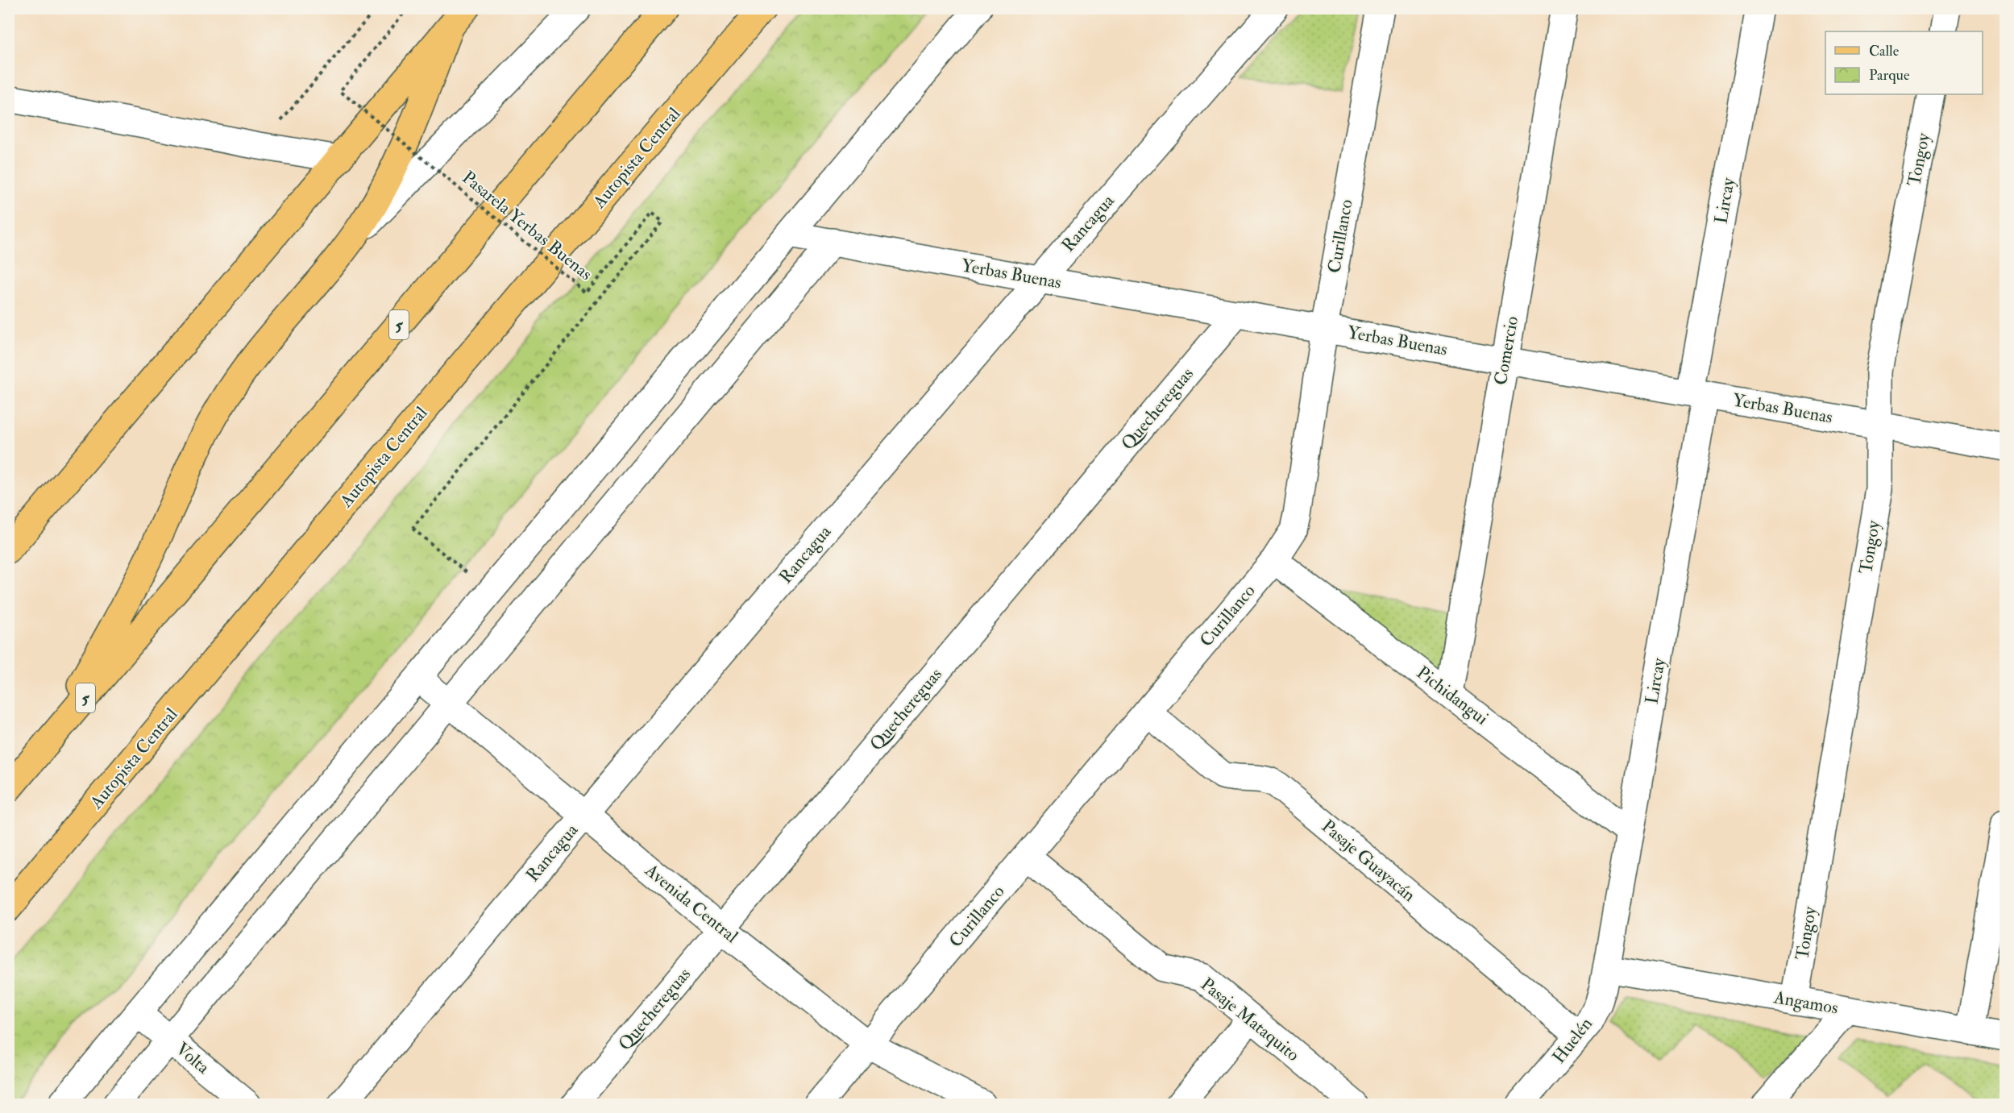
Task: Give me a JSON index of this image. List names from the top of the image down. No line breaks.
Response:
{"streets":{"main road":["Autopista Central","5"],"street":["Tongoy","Lircay","Rancagua","Curillanco","Yerbas Buenas","Comercio","Quechereguas","Pichidangui","Pasaje Guayacán","Avenida Central","Angamos","Pasaje Mataquito","Huelén","Volta"],"path":["Pasarela Yerbas Buenas"]},"crossings":[["Tongoy","Yerbas Buenas"],["Tongoy","Angamos"],["Lircay","Yerbas Buenas"],["Lircay","Pichidangui"],["Lircay","Angamos"],["Lircay","Huelén"],["Rancagua","Yerbas Buenas"],["Rancagua","Avenida Central"],["Curillanco","Yerbas Buenas"],["Curillanco","Pichidangui"],["Curillanco","Pasaje Guayacán"],["Curillanco","Avenida Central"],["Curillanco","Pasaje Mataquito"],["Yerbas Buenas","Comercio"],["Yerbas Buenas","Quechereguas"],["Comercio","Pichidangui"],["Quechereguas","Avenida Central"],["Pasaje Guayacán","Huelén"],["Angamos","Huelén"]],"legend":["Calle","Parque"]}
